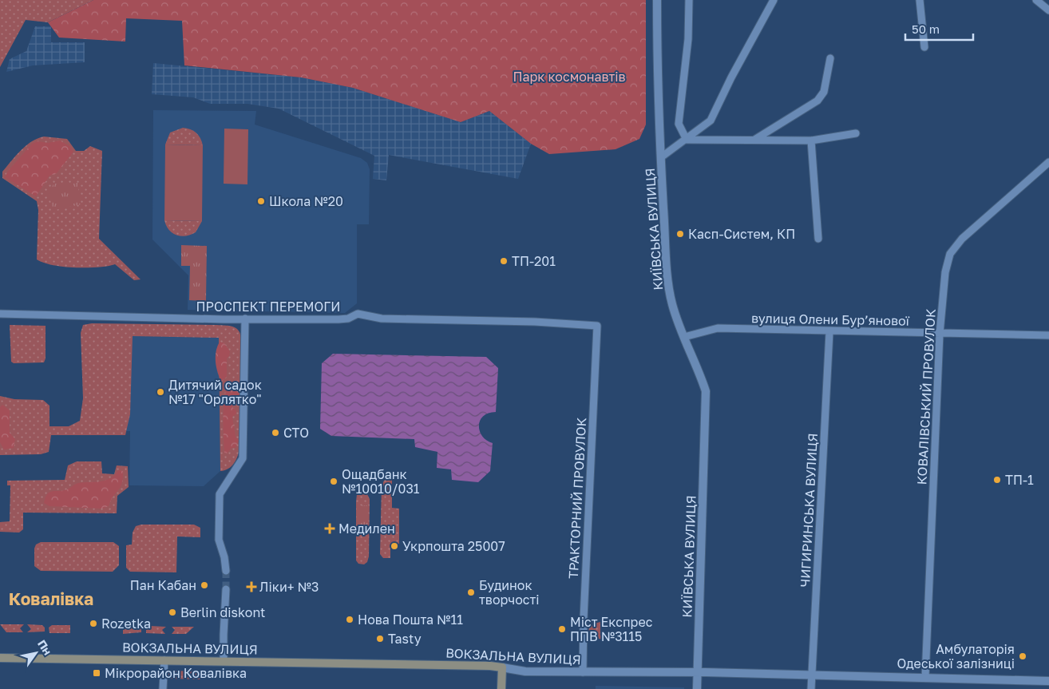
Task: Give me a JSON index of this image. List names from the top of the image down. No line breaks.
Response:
{"streets":{"main road":["ВОКЗАЛЬНА ВУЛИЦЯ"],"street":["КИЇВСЬКА ВУЛИЦЯ","ПРОСПЕКТ ПЕРЕМОГИ","вулиця Олени Бурʼянової","КОВАЛІВСЬКИЙ ПРОВУЛОК","ТРАКТОРНИЙ ПРОВУЛОК","ЧИГИРИНСЬКА ВУЛИЦЯ"]},"crossings":[["КИЇВСЬКА ВУЛИЦЯ","вулиця Олени Бурʼянової"],["КИЇВСЬКА ВУЛИЦЯ","ВОКЗАЛЬНА ВУЛИЦЯ"],["ПРОСПЕКТ ПЕРЕМОГИ","ТРАКТОРНИЙ ПРОВУЛОК"],["вулиця Олени Бурʼянової","КОВАЛІВСЬКИЙ ПРОВУЛОК"],["вулиця Олени Бурʼянової","ЧИГИРИНСЬКА ВУЛИЦЯ"],["КОВАЛІВСЬКИЙ ПРОВУЛОК","ВОКЗАЛЬНА ВУЛИЦЯ"],["ТРАКТОРНИЙ ПРОВУЛОК","ВОКЗАЛЬНА ВУЛИЦЯ"],["ЧИГИРИНСЬКА ВУЛИЦЯ","ВОКЗАЛЬНА ВУЛИЦЯ"]],"districts":["Ковалівка"],"parks":["Парк космонавтів"],"places":{"other":["Школа №20","Касп-Систем, КП","ТП-201","Дитячий садок №17 \"Орлятко\"","СТО","ТП-1","Ощадбанк №10010/031","Укрпошта 25007","Пан Кабан","Будинок творчості","Berlin diskont","Нова Пошта №11","Rozetka","Міст Експрес ППВ №3115","Tasty","Амбулаторія Одеської залізниці"],"health":["Медилен","Ліки+ №3"],"transit":["Мікрорайон Ковалівка"]},"scale_bar":"50 m","north":"top right"}
